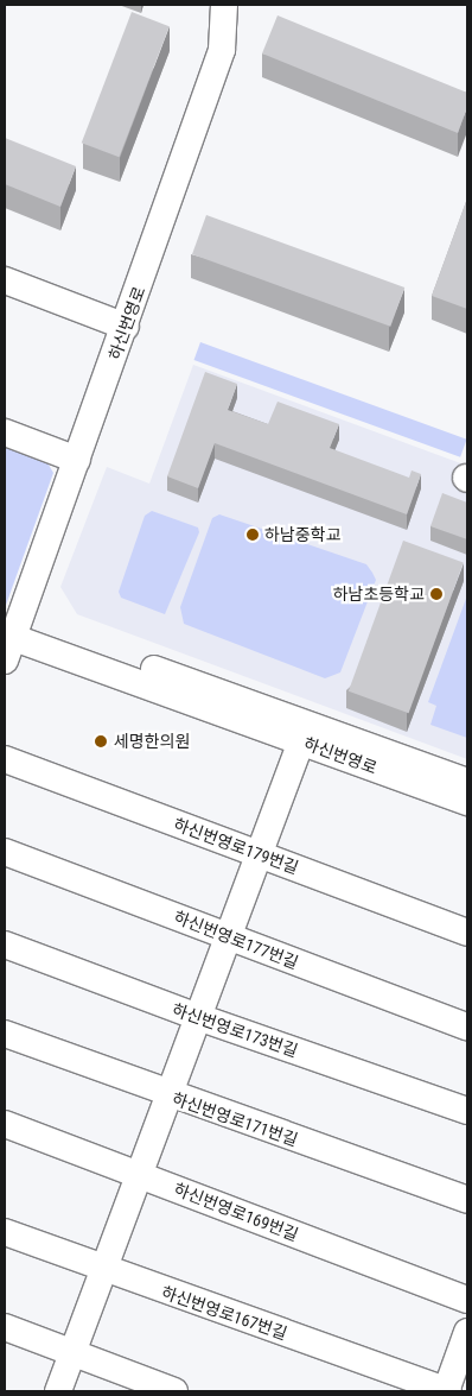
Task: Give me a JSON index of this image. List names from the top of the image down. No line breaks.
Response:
{"streets":{"street":["하신번영로","하신번영로179번길","하신번영로177번길","하신번영로173번길","하신번영로171번길","하신번영로169번길","하신번영로167번길"]},"places":["하남중학교","하남초등학교","세명한의원"]}
